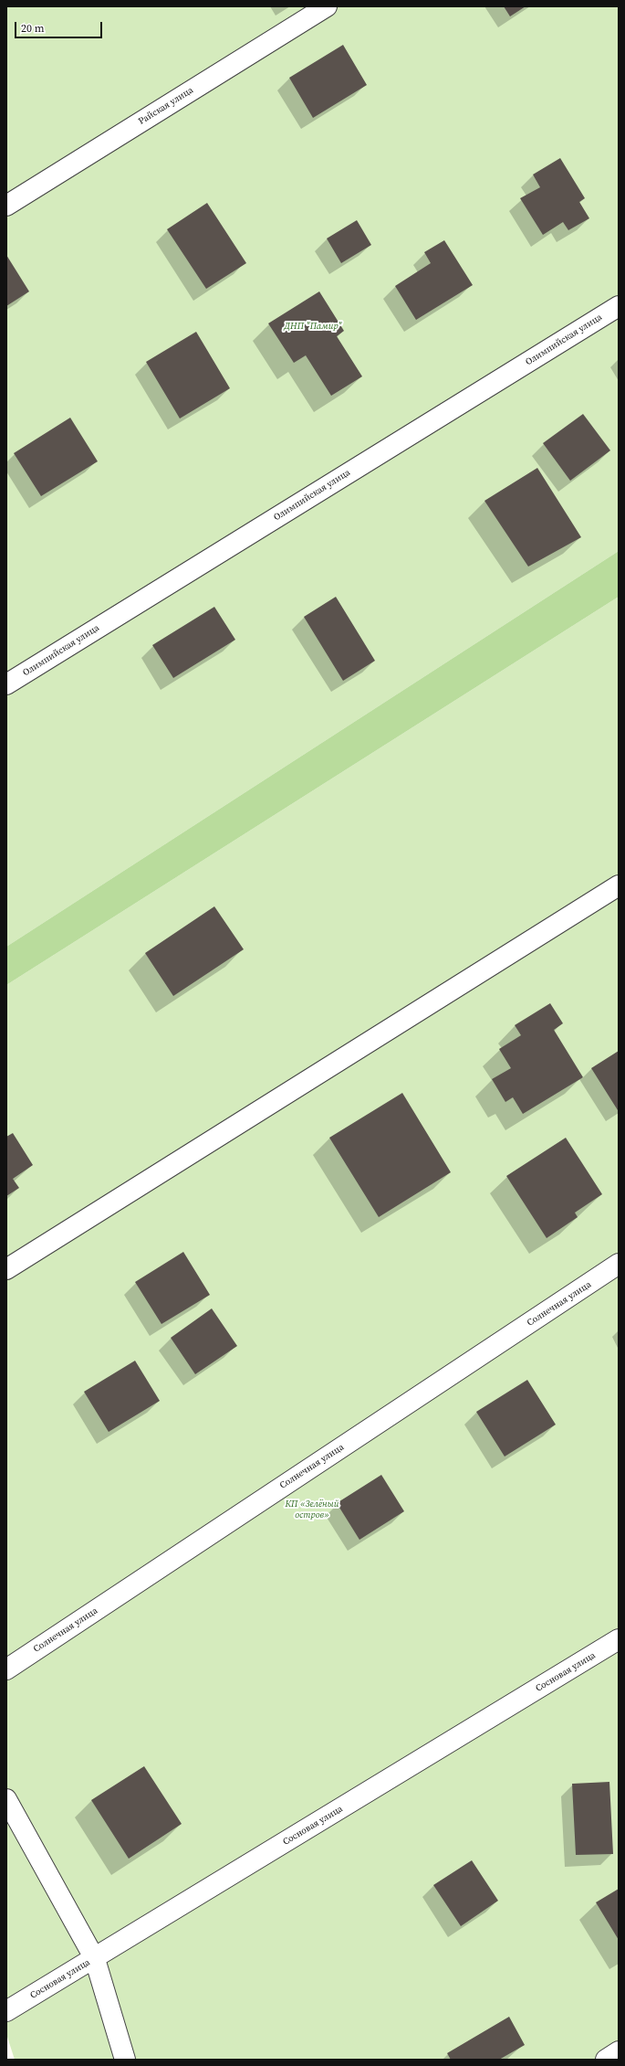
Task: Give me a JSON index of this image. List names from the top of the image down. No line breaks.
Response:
{"streets":{"street":["Райская улица","Олимпийская улица","Солнечная улица","Сосновая улица"]},"parks":["ДНП \"Памир\"","КП «Зелёный остров»"],"scale_bar":"20 m"}
